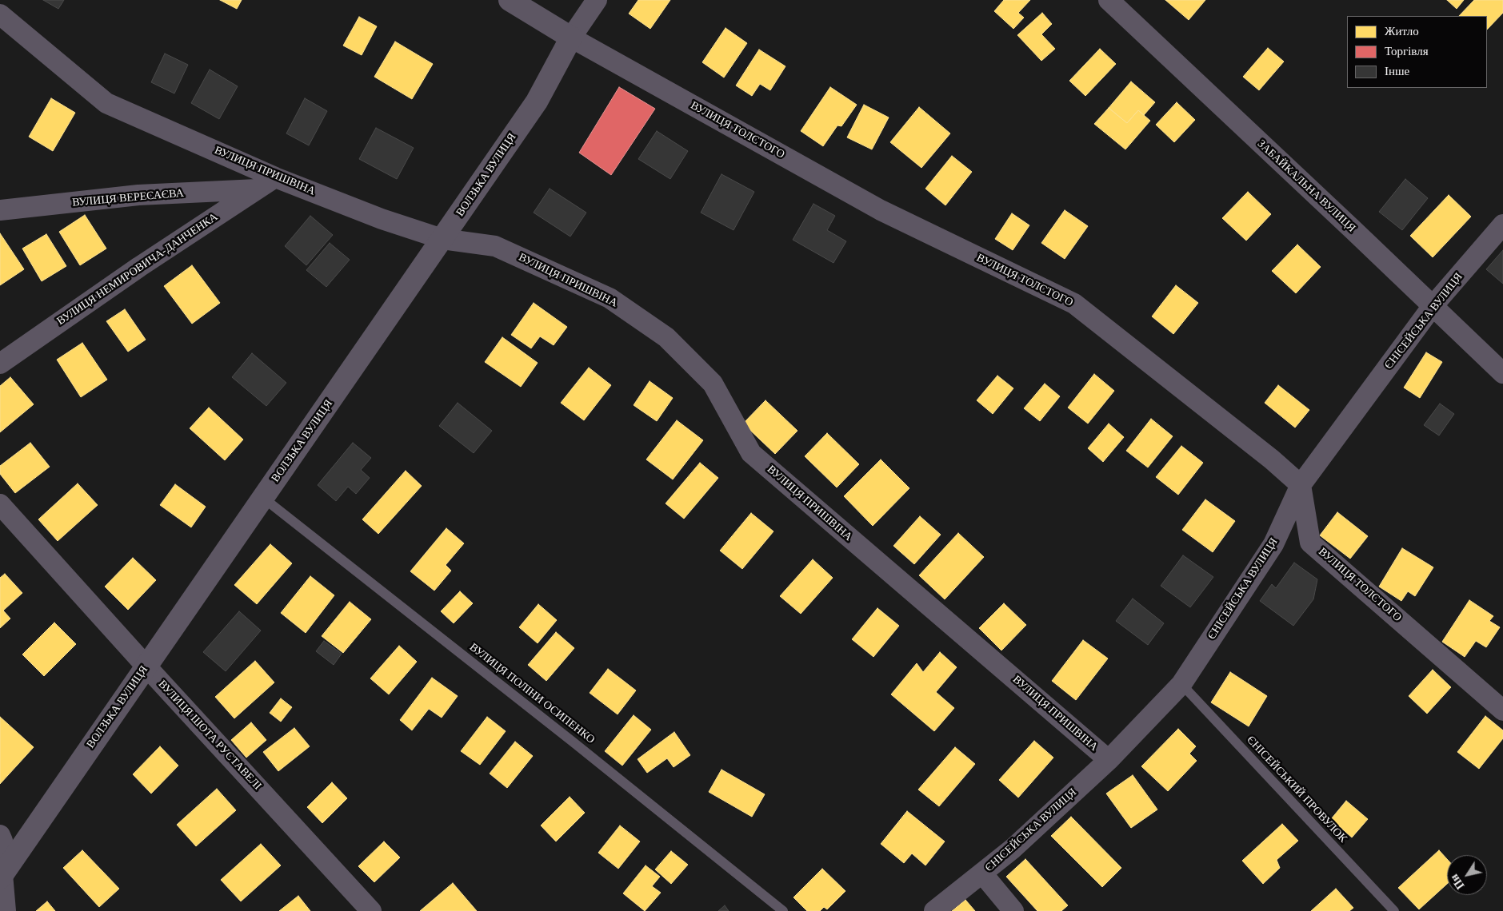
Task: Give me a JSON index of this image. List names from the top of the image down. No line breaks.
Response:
{"streets":{"street":["ВУЛИЦЯ ТОЛСТОГО","ВУЛИЦЯ ПРИШВІНА","ВОЛЗЬКА ВУЛИЦЯ","ЗАБАЙКАЛЬНА ВУЛИЦЯ","ВУЛИЦЯ ВЕРЕСАЄВА","ВУЛИЦЯ НЕМИРОВИЧА-ДАНЧЕНКА","ЄНІСЕЙСЬКА ВУЛИЦЯ","ВУЛИЦЯ ШОТА РУСТАВЕЛІ"],"lane":["ВУЛИЦЯ ПОЛІНИ ОСИПЕНКО","ЄНІСЕЙСЬКИЙ ПРОВУЛОК"]},"crossings":[["ВУЛИЦЯ ТОЛСТОГО","ВОЛЗЬКА ВУЛИЦЯ"],["ВУЛИЦЯ ТОЛСТОГО","ЄНІСЕЙСЬКА ВУЛИЦЯ"],["ВУЛИЦЯ ПРИШВІНА","ВОЛЗЬКА ВУЛИЦЯ"],["ВУЛИЦЯ ПРИШВІНА","ВУЛИЦЯ НЕМИРОВИЧА-ДАНЧЕНКА"],["ВУЛИЦЯ ПРИШВІНА","ЄНІСЕЙСЬКА ВУЛИЦЯ"],["ВОЛЗЬКА ВУЛИЦЯ","ВУЛИЦЯ ПОЛІНИ ОСИПЕНКО"],["ВОЛЗЬКА ВУЛИЦЯ","ВУЛИЦЯ ШОТА РУСТАВЕЛІ"],["ЗАБАЙКАЛЬНА ВУЛИЦЯ","ЄНІСЕЙСЬКА ВУЛИЦЯ"],["ВУЛИЦЯ ВЕРЕСАЄВА","ВУЛИЦЯ НЕМИРОВИЧА-ДАНЧЕНКА"],["ЄНІСЕЙСЬКА ВУЛИЦЯ","ЄНІСЕЙСЬКИЙ ПРОВУЛОК"]],"legend":["Житло","Торгівля","Інше"],"north":"bottom left"}
